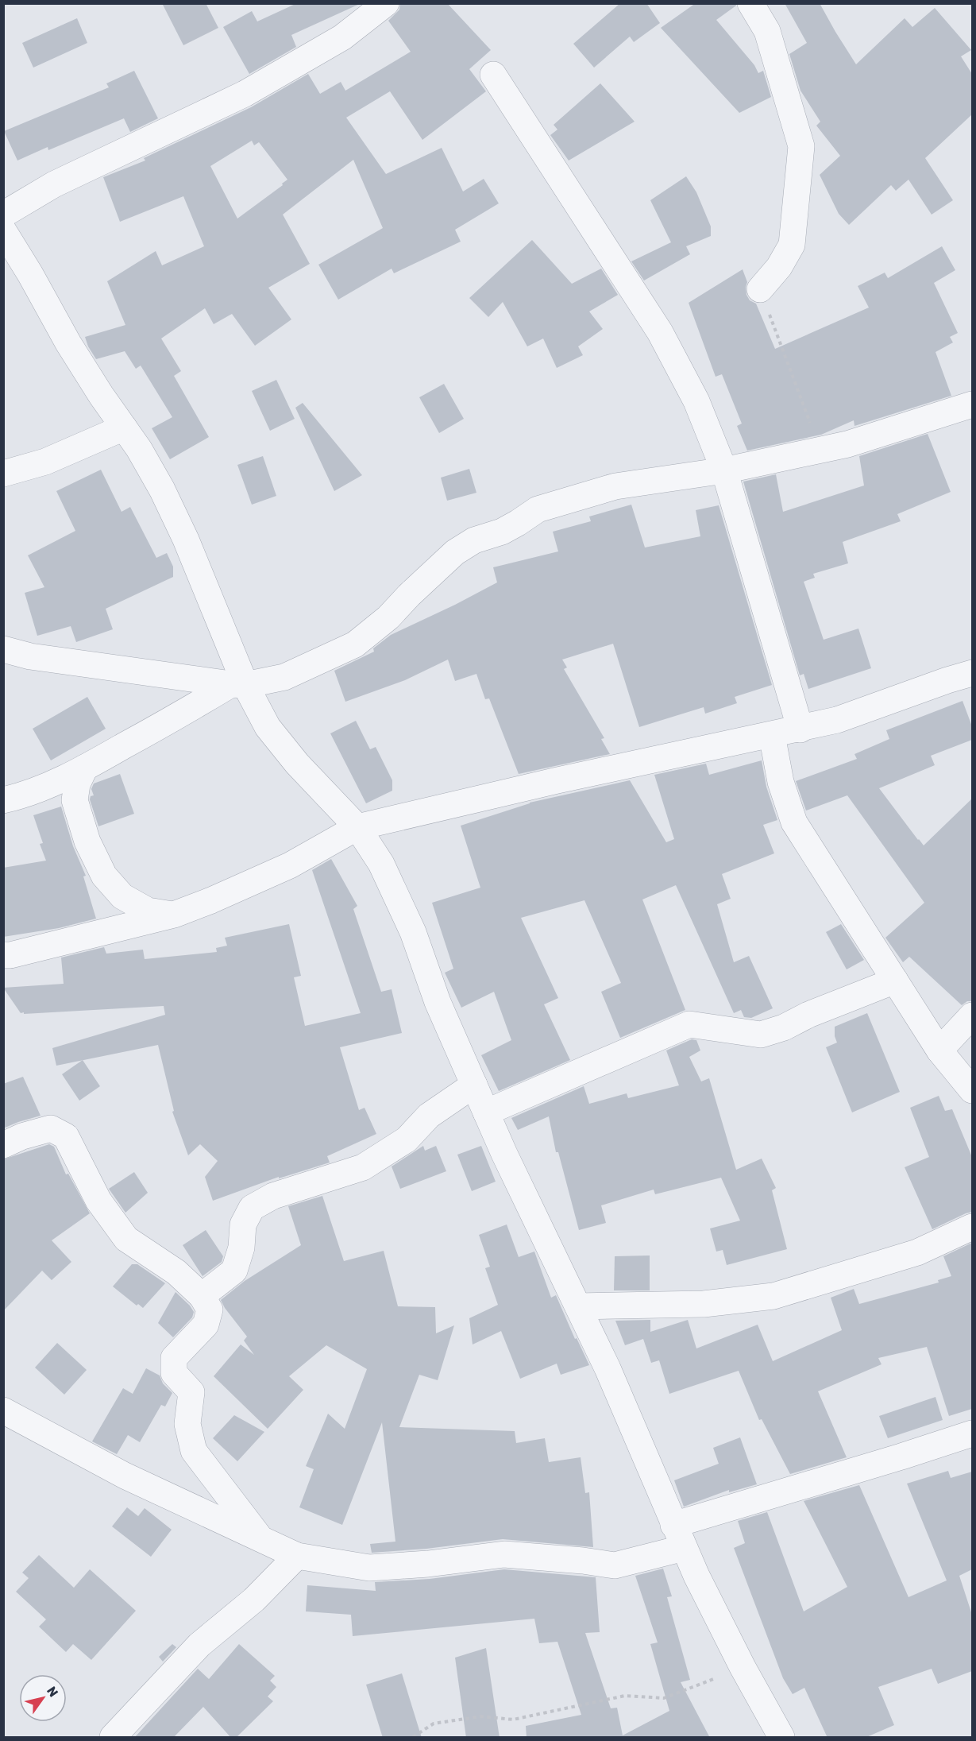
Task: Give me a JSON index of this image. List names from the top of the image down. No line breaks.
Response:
{"north":"top right"}
